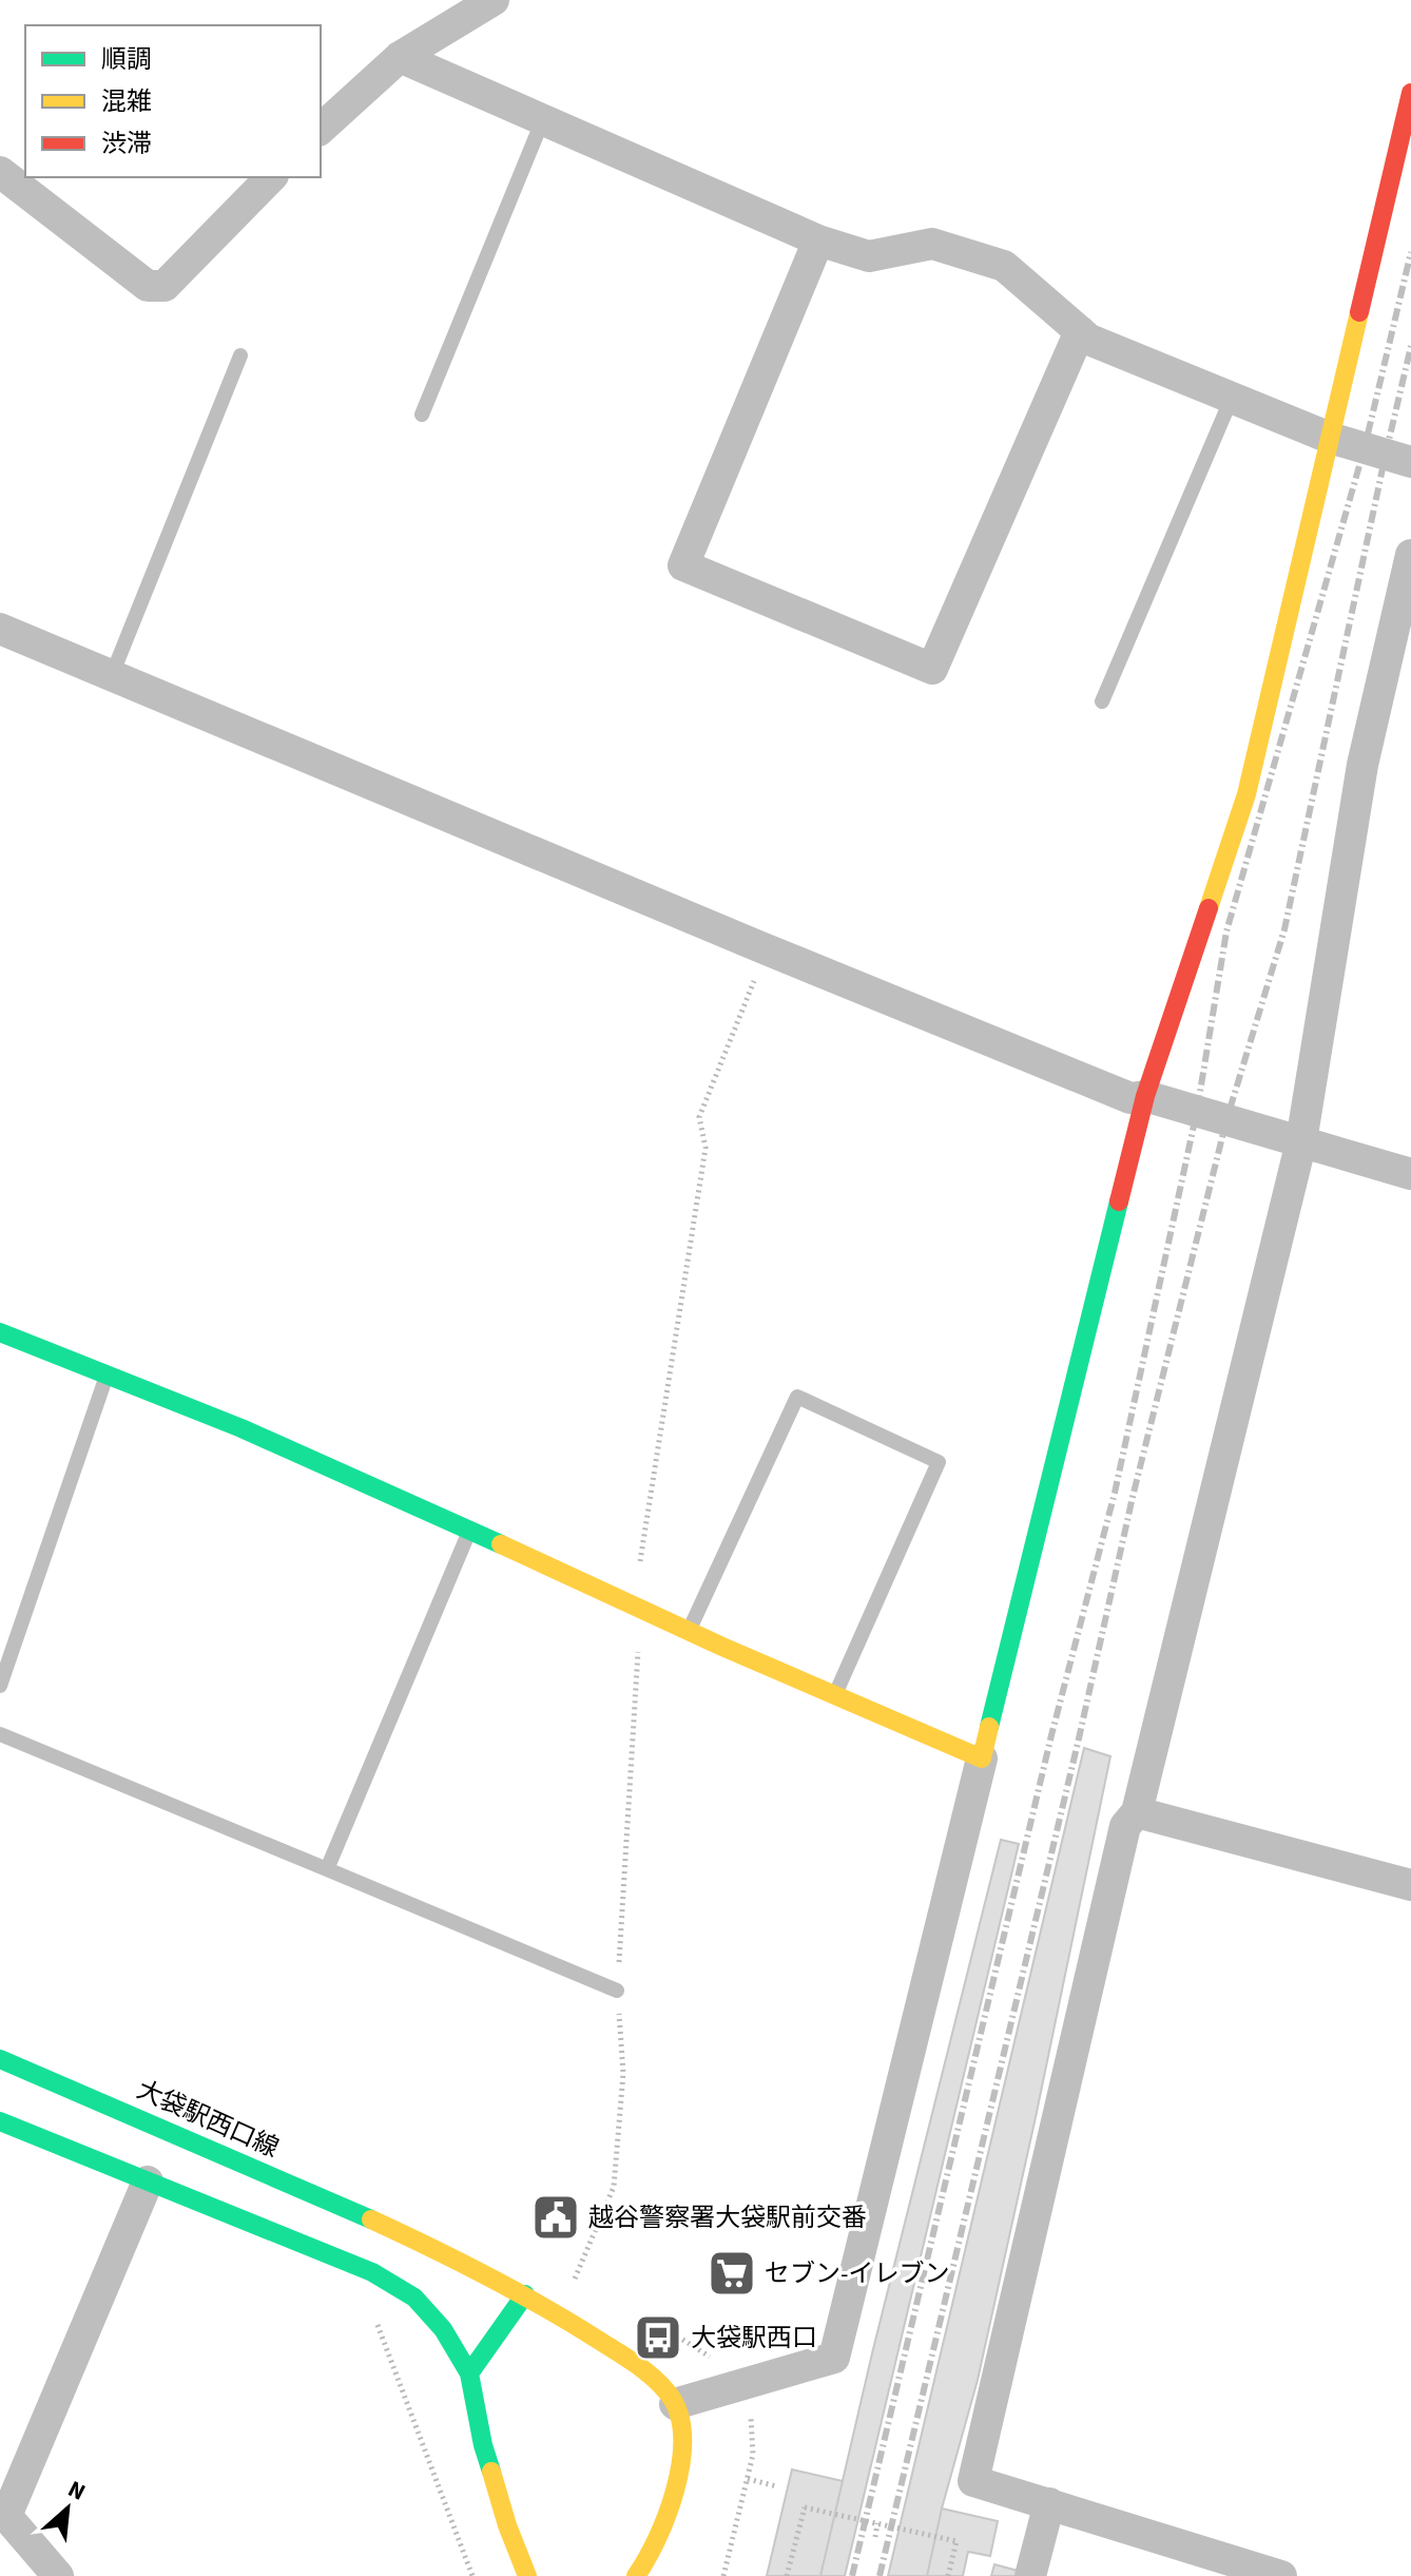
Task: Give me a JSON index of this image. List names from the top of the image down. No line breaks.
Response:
{"streets":{"street":["大袋駅西口線"]},"places":{"public building":["越谷警察署大袋駅前交番"],"supermarket":["セブン-イレブン"],"bus stop":["大袋駅西口"]},"legend":["順調","混雑","渋滞"],"north":"top right"}
